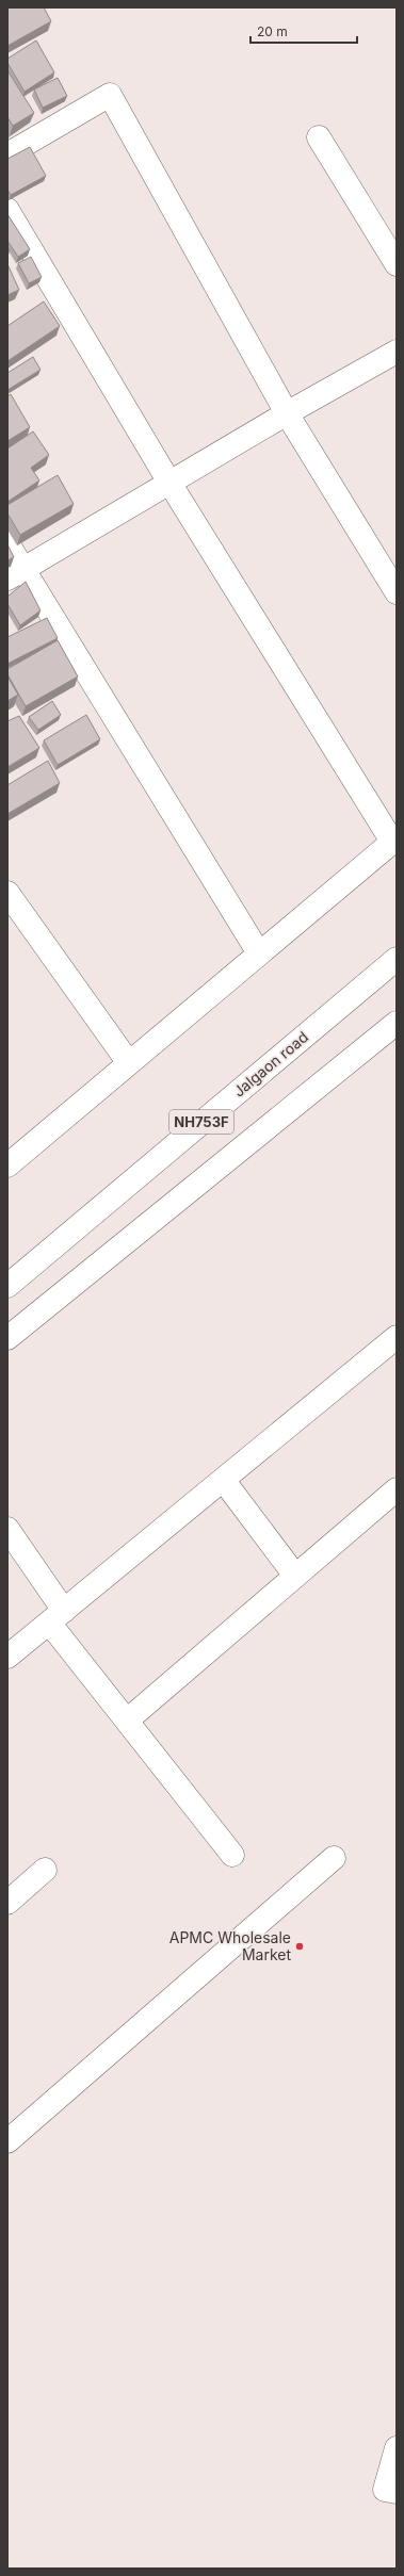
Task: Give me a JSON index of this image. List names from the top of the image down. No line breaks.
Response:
{"streets":{"main road":["Jalgaon road","NH753F"]},"places":["APMC Wholesale Market"],"scale_bar":"20 m"}
